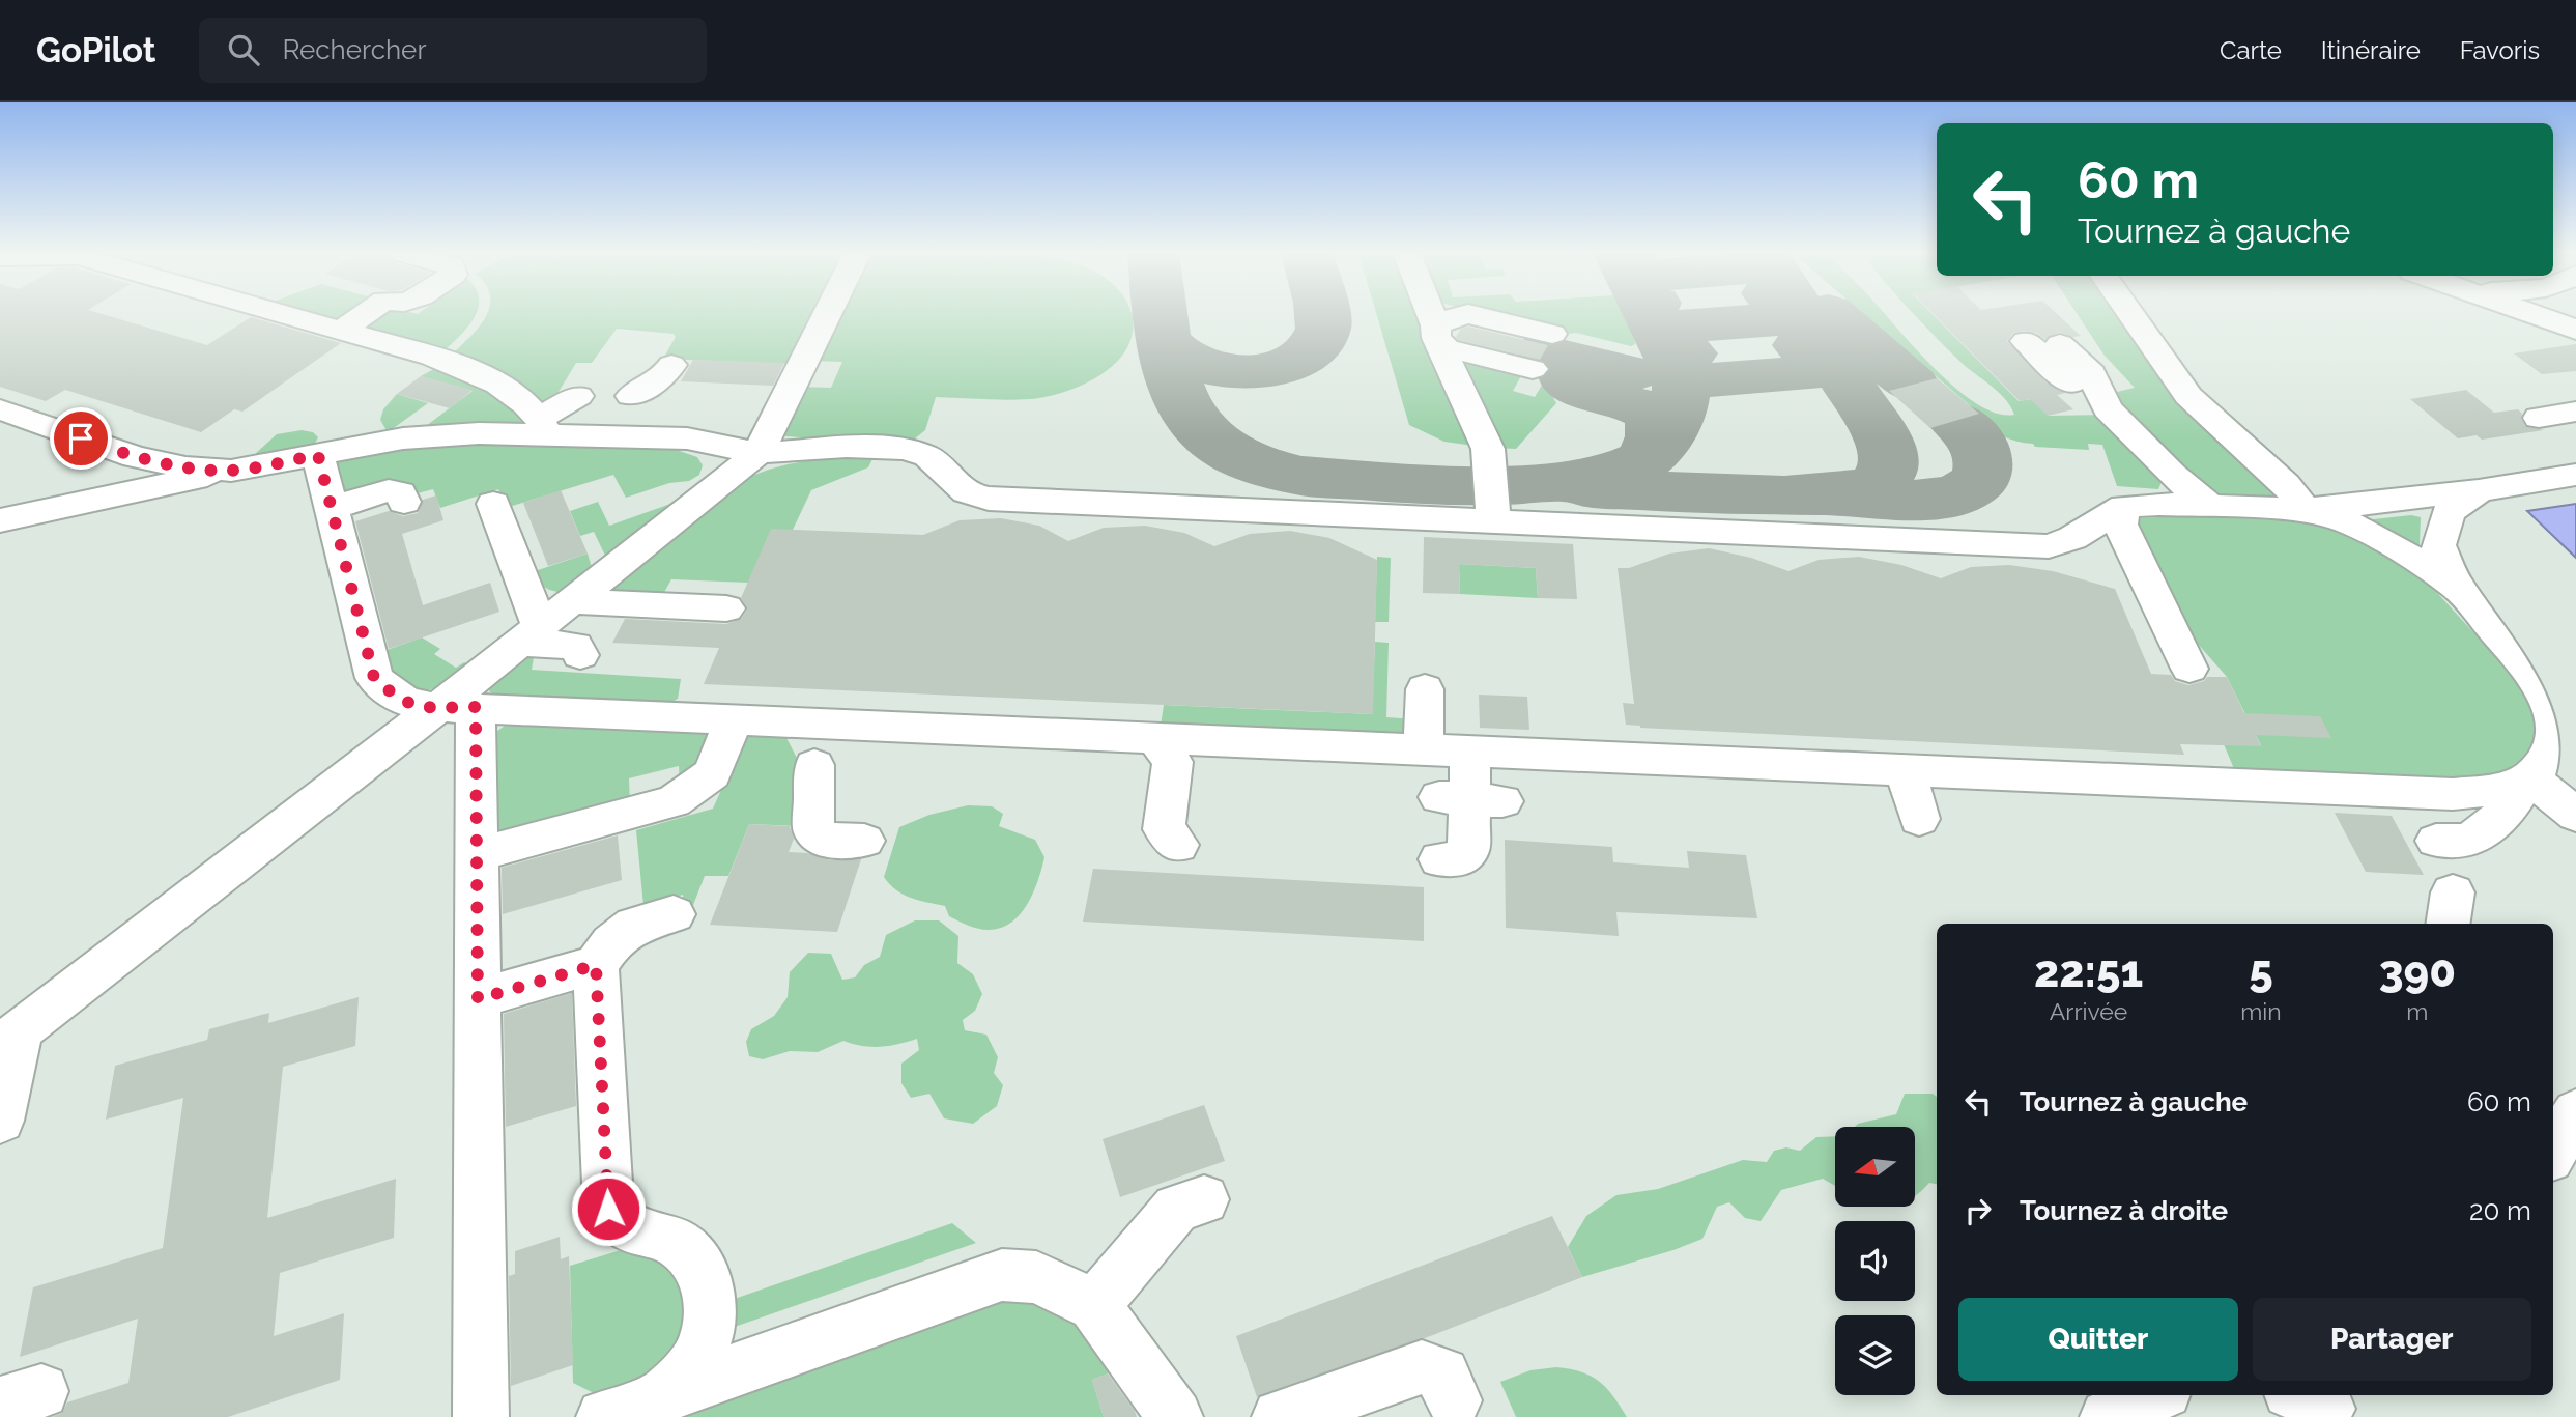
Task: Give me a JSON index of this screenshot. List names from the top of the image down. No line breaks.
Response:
{"north":"left","page":{"header":"GoPilot","search":"Rechercher","nav":["Carte","Itinéraire","Favoris"],"turn":["60 m","Tournez à gauche"],"eta":["22:51","Arrivée","5","min","390","m"],"list":[{"name":"Tournez à gauche","value":"60 m"},{"name":"Tournez à droite","value":"20 m"}],"buttons":["Quitter","Partager"]}}
